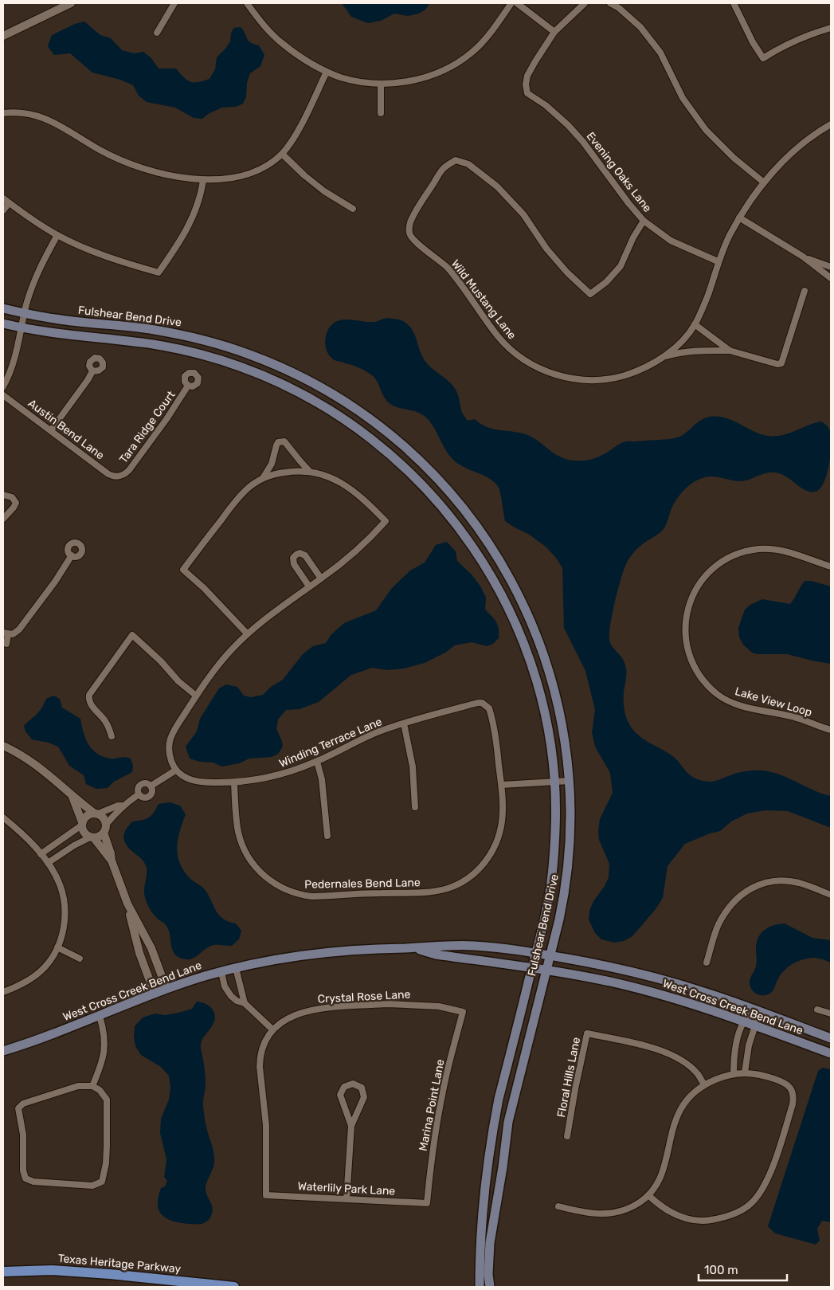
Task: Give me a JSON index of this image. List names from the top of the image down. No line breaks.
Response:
{"streets":{"main road":["Fulshear Bend Drive","West Cross Creek Bend Lane","Texas Heritage Parkway"],"street":["Evening Oaks Lane","Wild Mustang Lane","Tara Ridge Court","Austin Bend Lane","Lake View Loop","Winding Terrace Lane","Pedernales Bend Lane","Crystal Rose Lane","Floral Hills Lane","Marina Point Lane","Waterlily Park Lane"]},"crossings":[["Evening Oaks Lane","Wild Mustang Lane"],["Fulshear Bend Drive","West Cross Creek Bend Lane"],["Tara Ridge Court","Austin Bend Lane"],["Winding Terrace Lane","Pedernales Bend Lane"],["Crystal Rose Lane","Marina Point Lane"],["Crystal Rose Lane","Waterlily Park Lane"],["Marina Point Lane","Waterlily Park Lane"]],"scale_bar":"100 m"}
